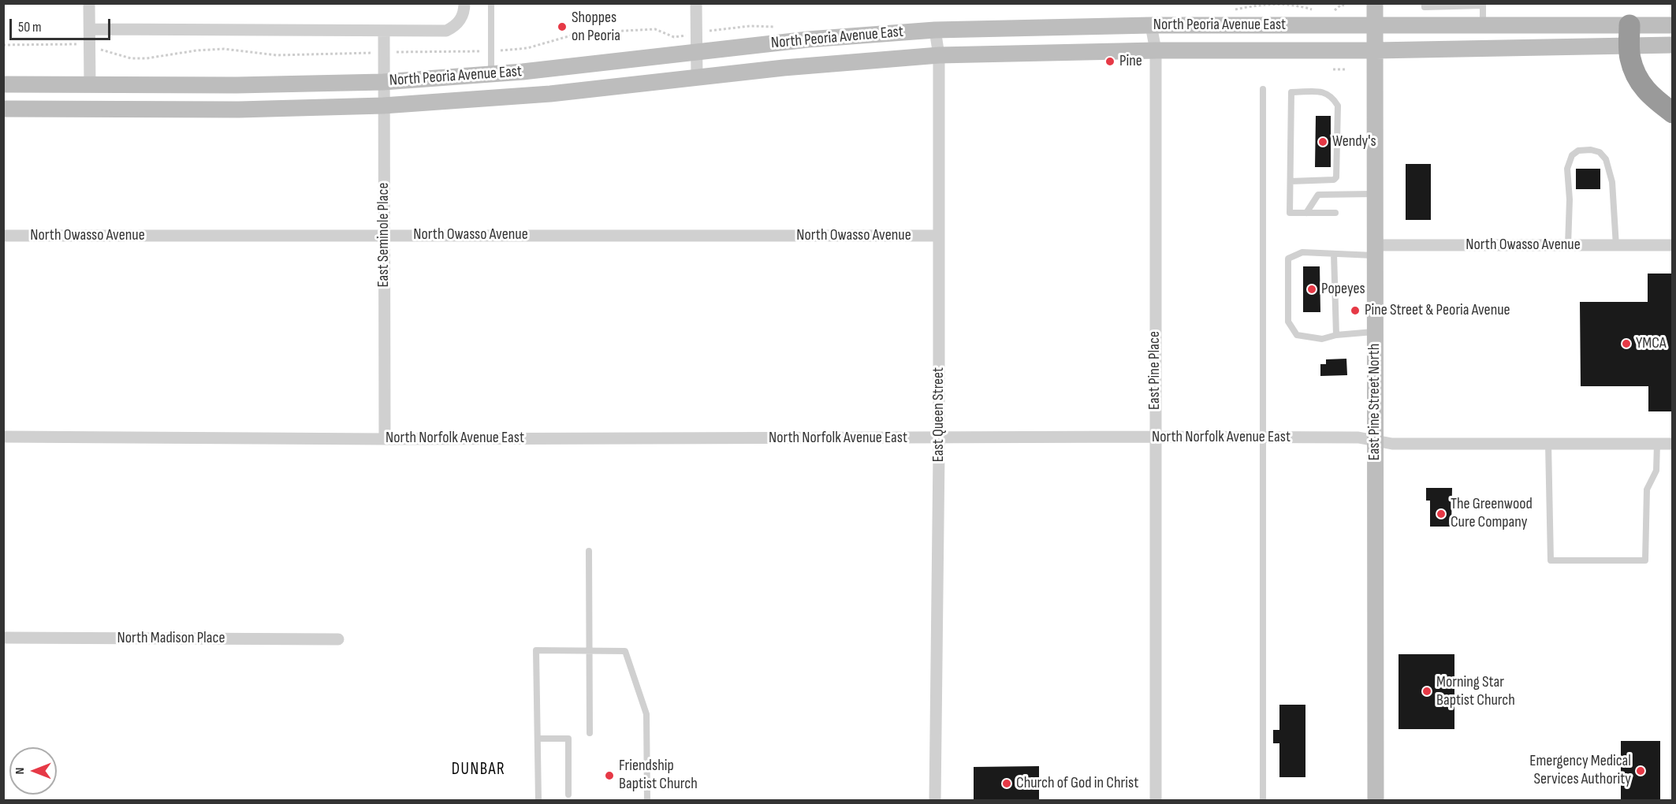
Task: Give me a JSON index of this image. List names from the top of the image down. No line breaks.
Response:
{"streets":{"main road":["North Peoria Avenue East","East Pine Street North"],"street":["East Seminole Place","North Owasso Avenue","East Pine Place","East Queen Street","North Norfolk Avenue East","North Madison Place"]},"crossings":[["North Peoria Avenue East","East Seminole Place"],["North Peoria Avenue East","East Pine Place"],["North Peoria Avenue East","East Pine Street North"],["North Peoria Avenue East","East Queen Street"],["East Seminole Place","North Owasso Avenue"],["East Seminole Place","North Norfolk Avenue East"],["North Owasso Avenue","East Pine Street North"],["North Owasso Avenue","East Queen Street"],["East Pine Place","North Norfolk Avenue East"],["East Pine Street North","North Norfolk Avenue East"],["East Queen Street","North Norfolk Avenue East"]],"districts":["DUNBAR"],"places":["Shoppes on Peoria","Pine","Wendy's","Popeyes","Pine Street & Peoria Avenue","YMCA","The Greenwood Cure Company","Morning Star Baptist Church","Emergency Medical Services Authority","Friendship Baptist Church","Church of God in Christ"],"scale_bar":"50 m","north":"left"}
